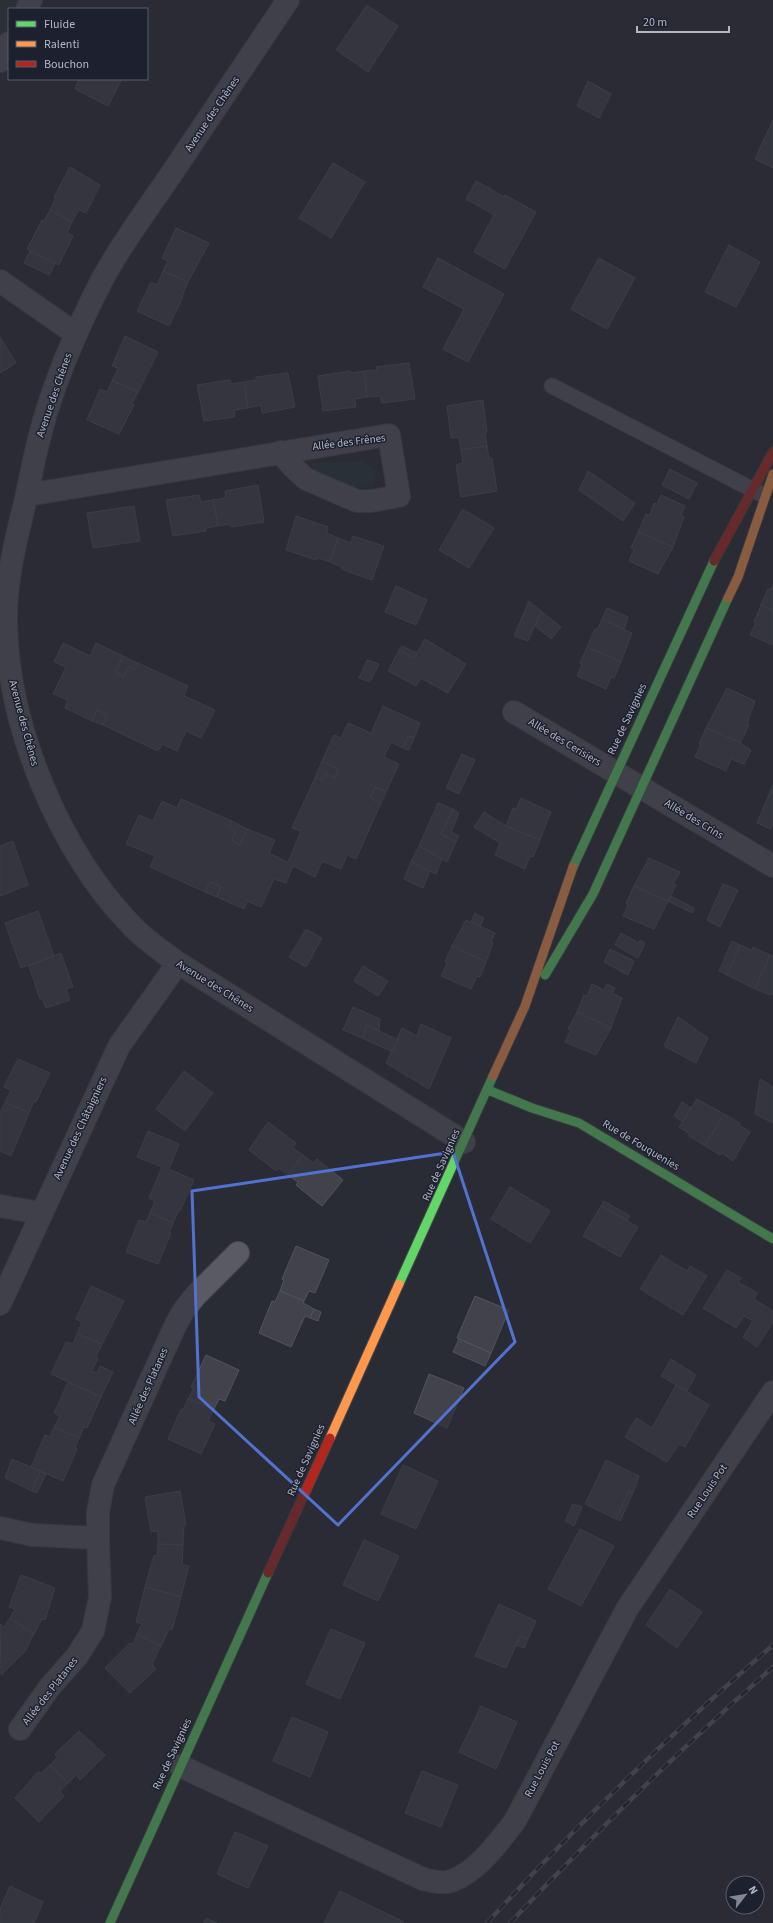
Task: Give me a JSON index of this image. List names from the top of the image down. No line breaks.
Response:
{"streets":{"street":["Avenue des Chênes","Allée des Frênes","Rue de Savignies","Allée des Cerisiers","Allée des Crins","Avenue des Châtaigniers","Rue de Fouquenies","Allée des Platanes","Rue Louis Pot"]},"crossings":[["Avenue des Chênes","Allée des Frênes"],["Avenue des Chênes","Rue de Savignies"],["Avenue des Chênes","Avenue des Châtaigniers"],["Rue de Savignies","Allée des Cerisiers"],["Rue de Savignies","Allée des Crins"],["Rue de Savignies","Rue de Fouquenies"],["Rue de Savignies","Rue Louis Pot"],["Allée des Cerisiers","Allée des Crins"]],"legend":["Fluide","Ralenti","Bouchon"],"scale_bar":"20 m","north":"top right"}
